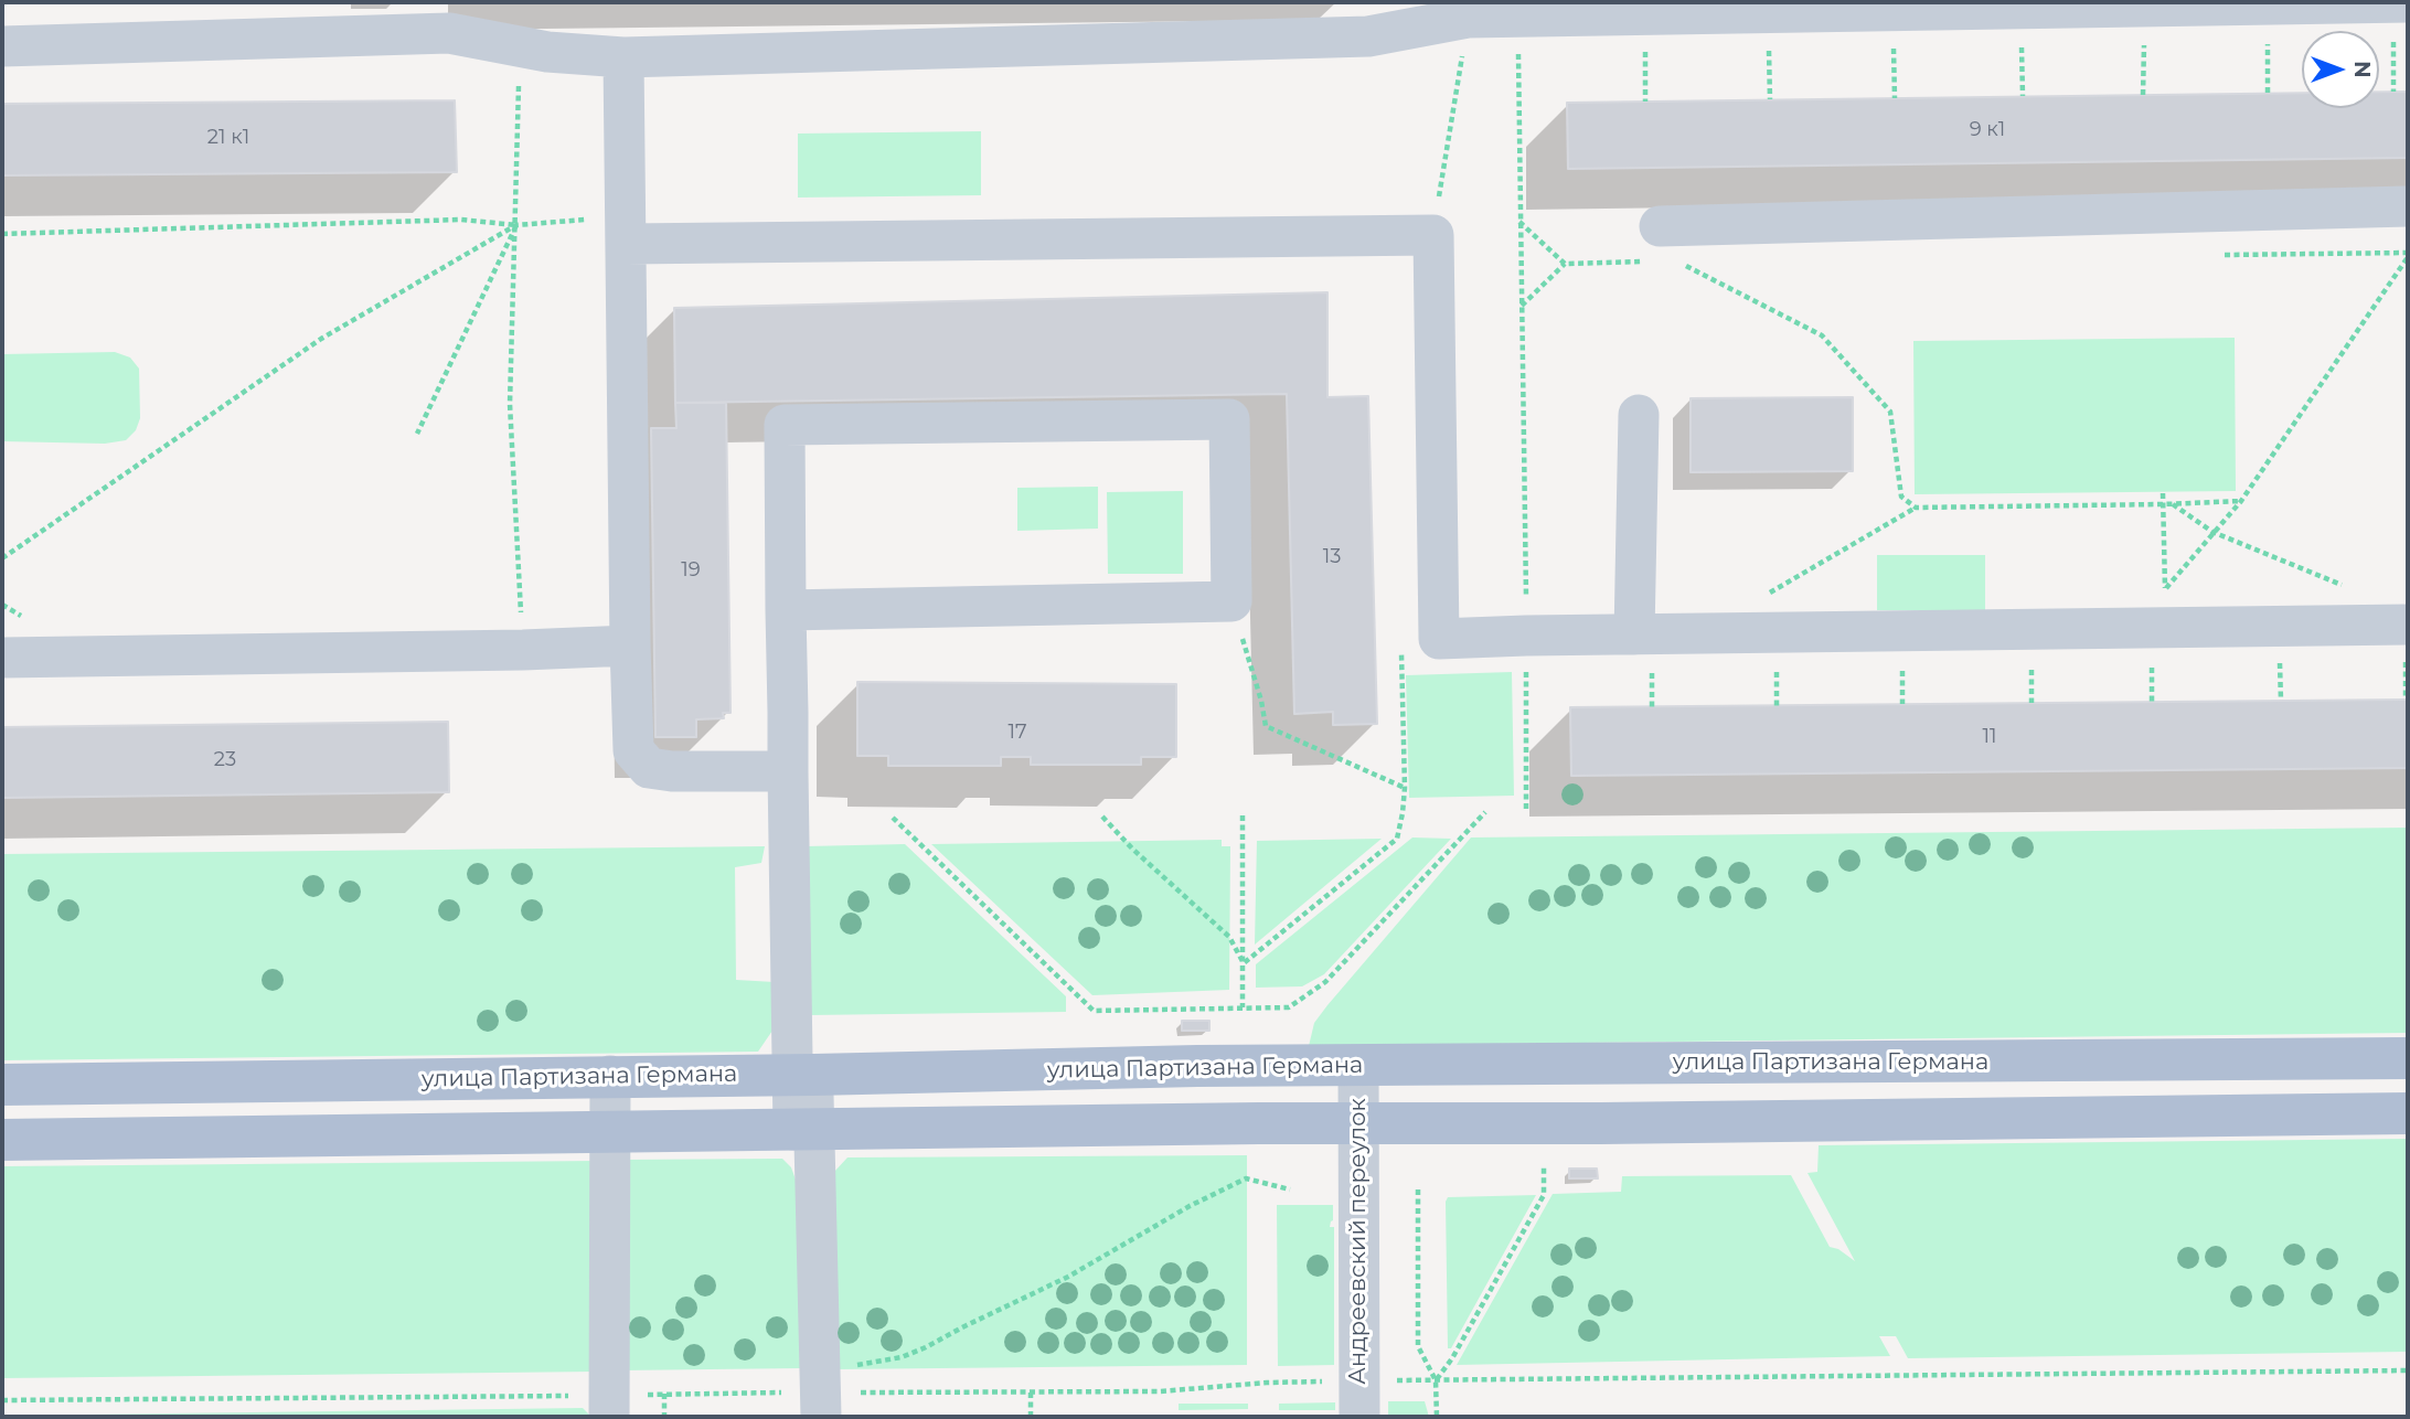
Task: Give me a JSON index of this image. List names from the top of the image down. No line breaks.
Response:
{"streets":{"main road":["улица Партизана Германа"],"street":["Андреевский переулок"]},"crossings":[["улица Партизана Германа","Андреевский переулок"]],"house_numbers":["9 к1","21 к1","13","19","17","11","23"],"north":"right"}
